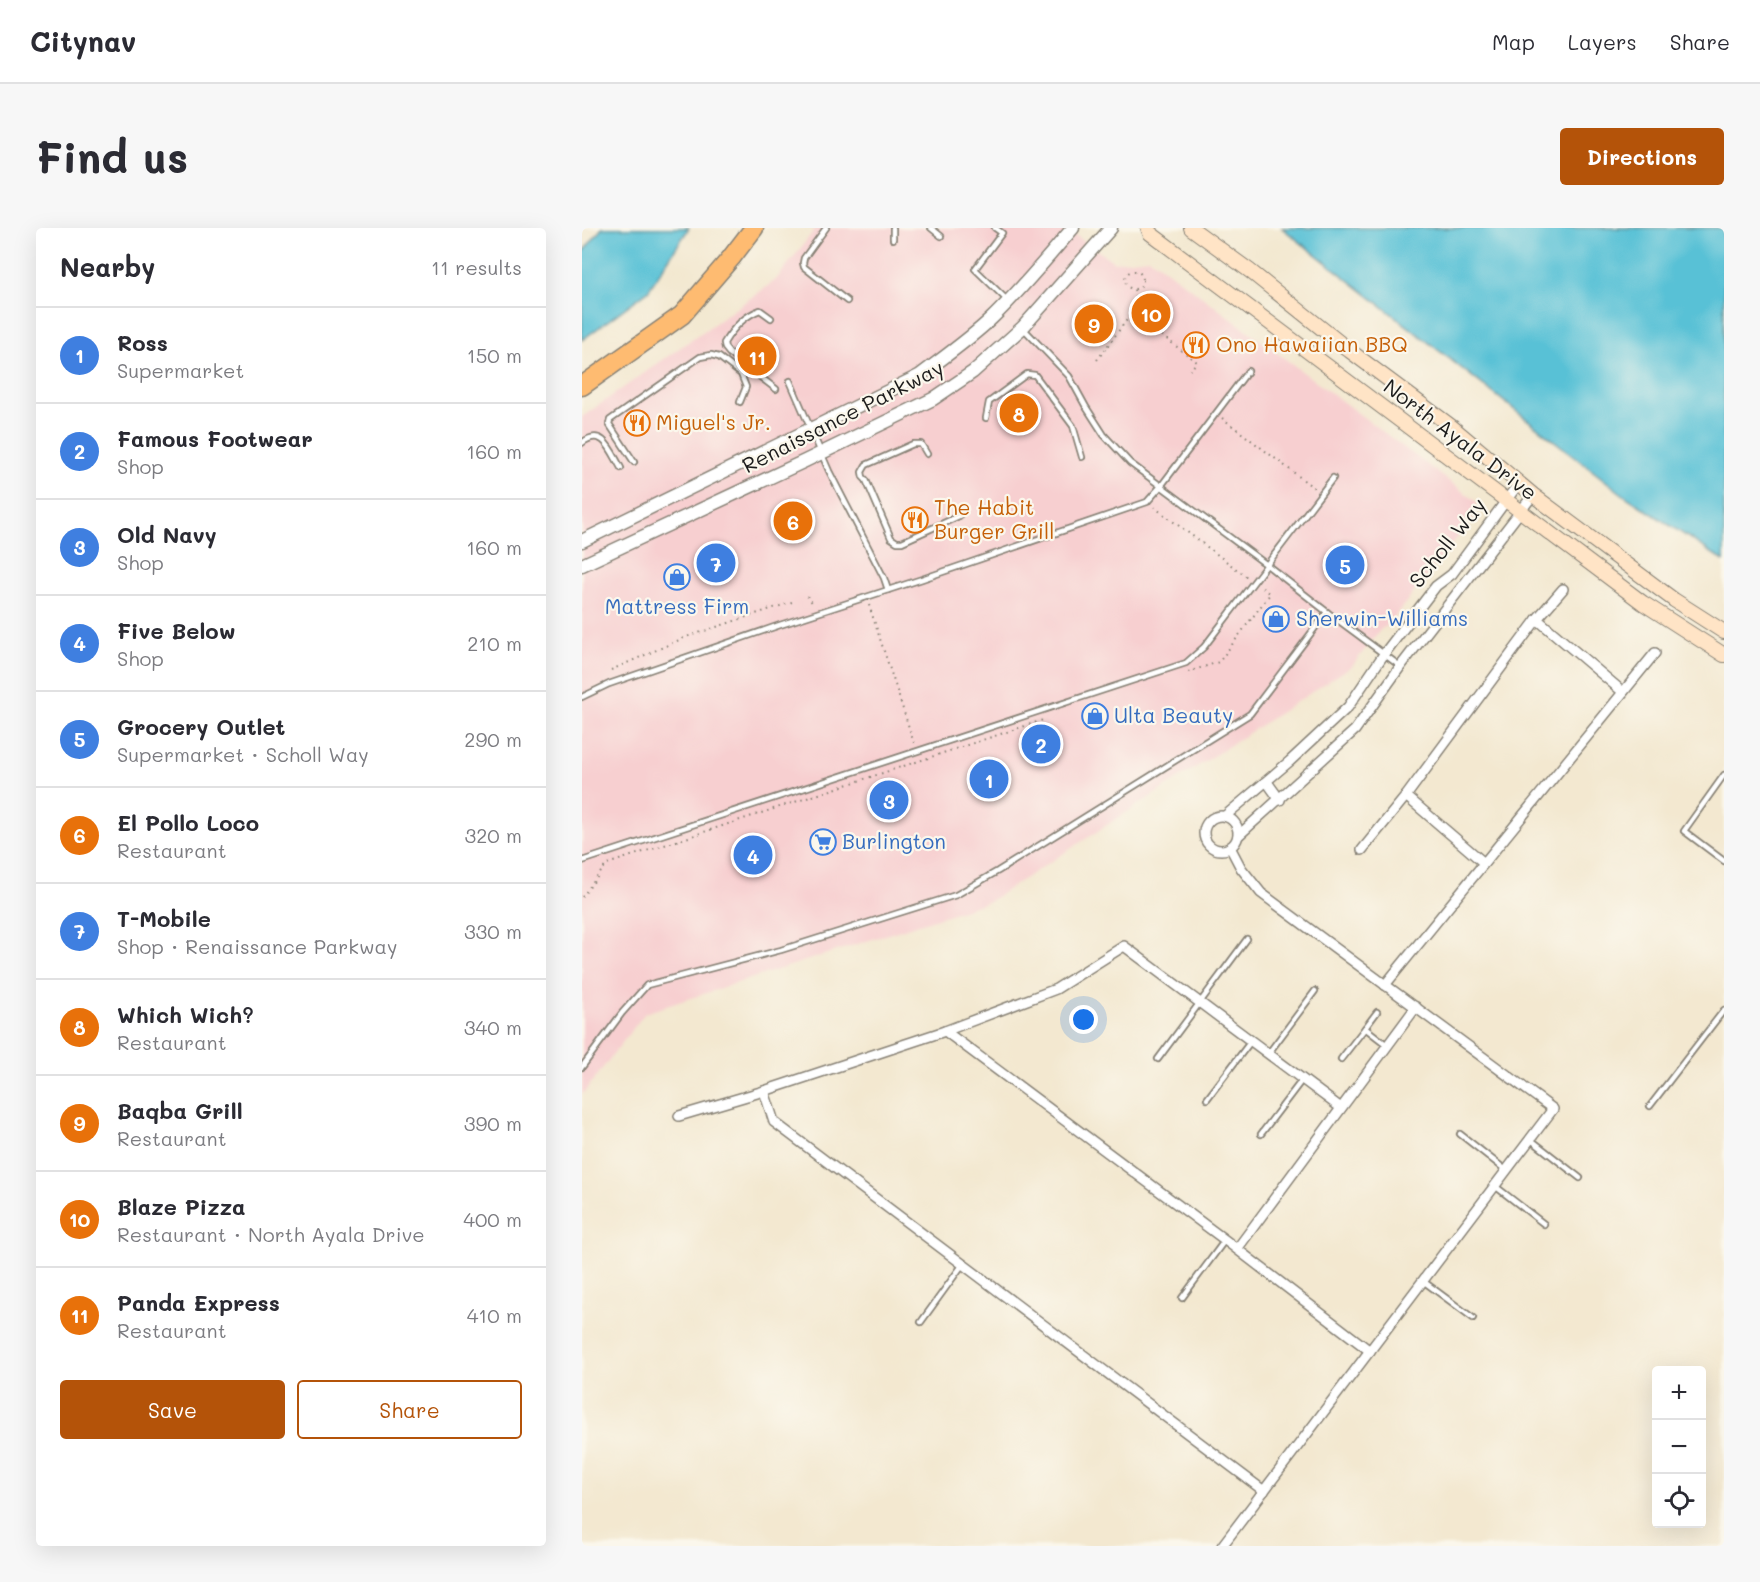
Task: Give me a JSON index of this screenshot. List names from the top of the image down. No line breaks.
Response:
{"streets":{"main road":["North Ayala Drive"],"street":["Renaissance Parkway","Scholl Way"]},"crossings":[["North Ayala Drive","Scholl Way"]],"places":{"restaurant":["Ono Hawaiian BBQ","Miguel's Jr.","The Habit Burger Grill"],"shop":["Mattress Firm","Sherwin-Williams","Ulta Beauty"],"supermarket":["Burlington"]},"page":{"header":"Citynav","nav":["Map","Layers","Share"],"buttons":["Directions",["Save","Share"]],"title":"Find us","heading":["Nearby","11 results"],"pins":["10","9","11","8","6","7","5","2","1","3","4"],"list":[{"mark":"1","name":"Ross","note":"Supermarket","value":"150 m"},{"mark":"2","name":"Famous Footwear","note":"Shop","value":"160 m"},{"mark":"3","name":"Old Navy","note":"Shop","value":"160 m"},{"mark":"4","name":"Five Below","note":"Shop","value":"210 m"},{"mark":"5","name":"Grocery Outlet","note":"Supermarket · Scholl Way","value":"290 m"},{"mark":"6","name":"El Pollo Loco","note":"Restaurant","value":"320 m"},{"mark":"7","name":"T-Mobile","note":"Shop · Renaissance Parkway","value":"330 m"},{"mark":"8","name":"Which Wich?","note":"Restaurant","value":"340 m"},{"mark":"9","name":"Baqba Grill","note":"Restaurant","value":"390 m"},{"mark":"10","name":"Blaze Pizza","note":"Restaurant · North Ayala Drive","value":"400 m"},{"mark":"11","name":"Panda Express","note":"Restaurant","value":"410 m"}],"map_buttons":["+","−"]}}
